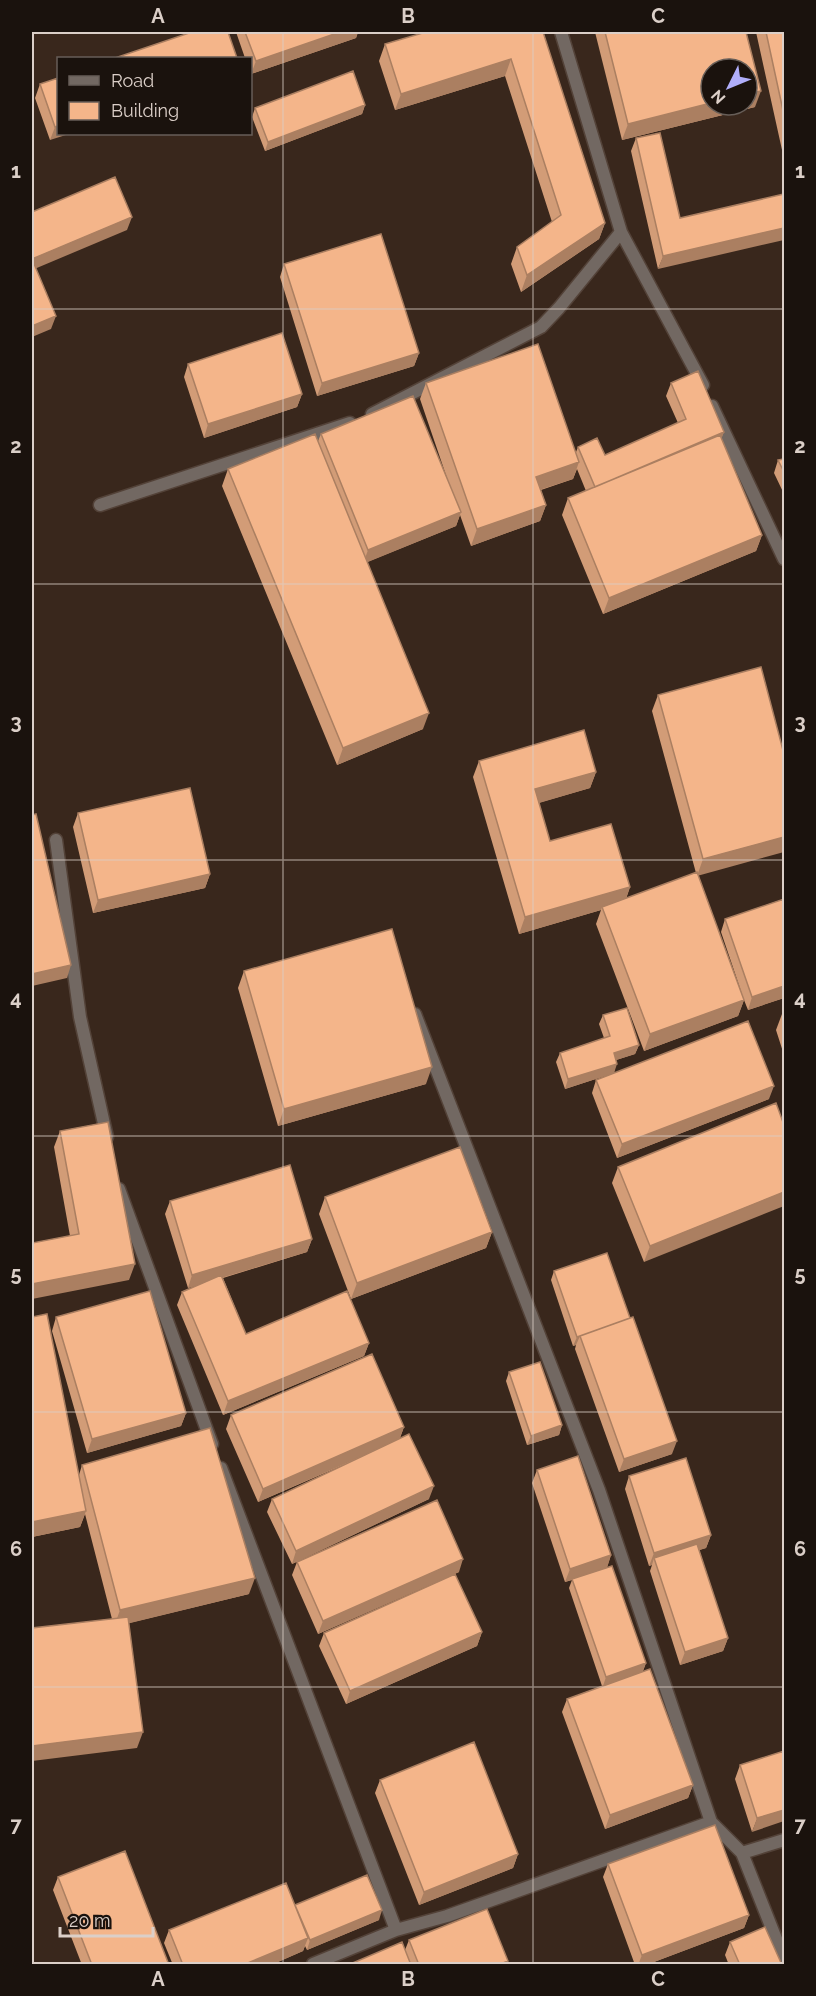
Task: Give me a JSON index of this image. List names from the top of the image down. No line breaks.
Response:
{"legend":["Road","Building"],"scale_bar":"20 m","north":"bottom left","grid":{"columns":["A","B","C"],"rows":["1","2","3","4","5","6","7"]}}
